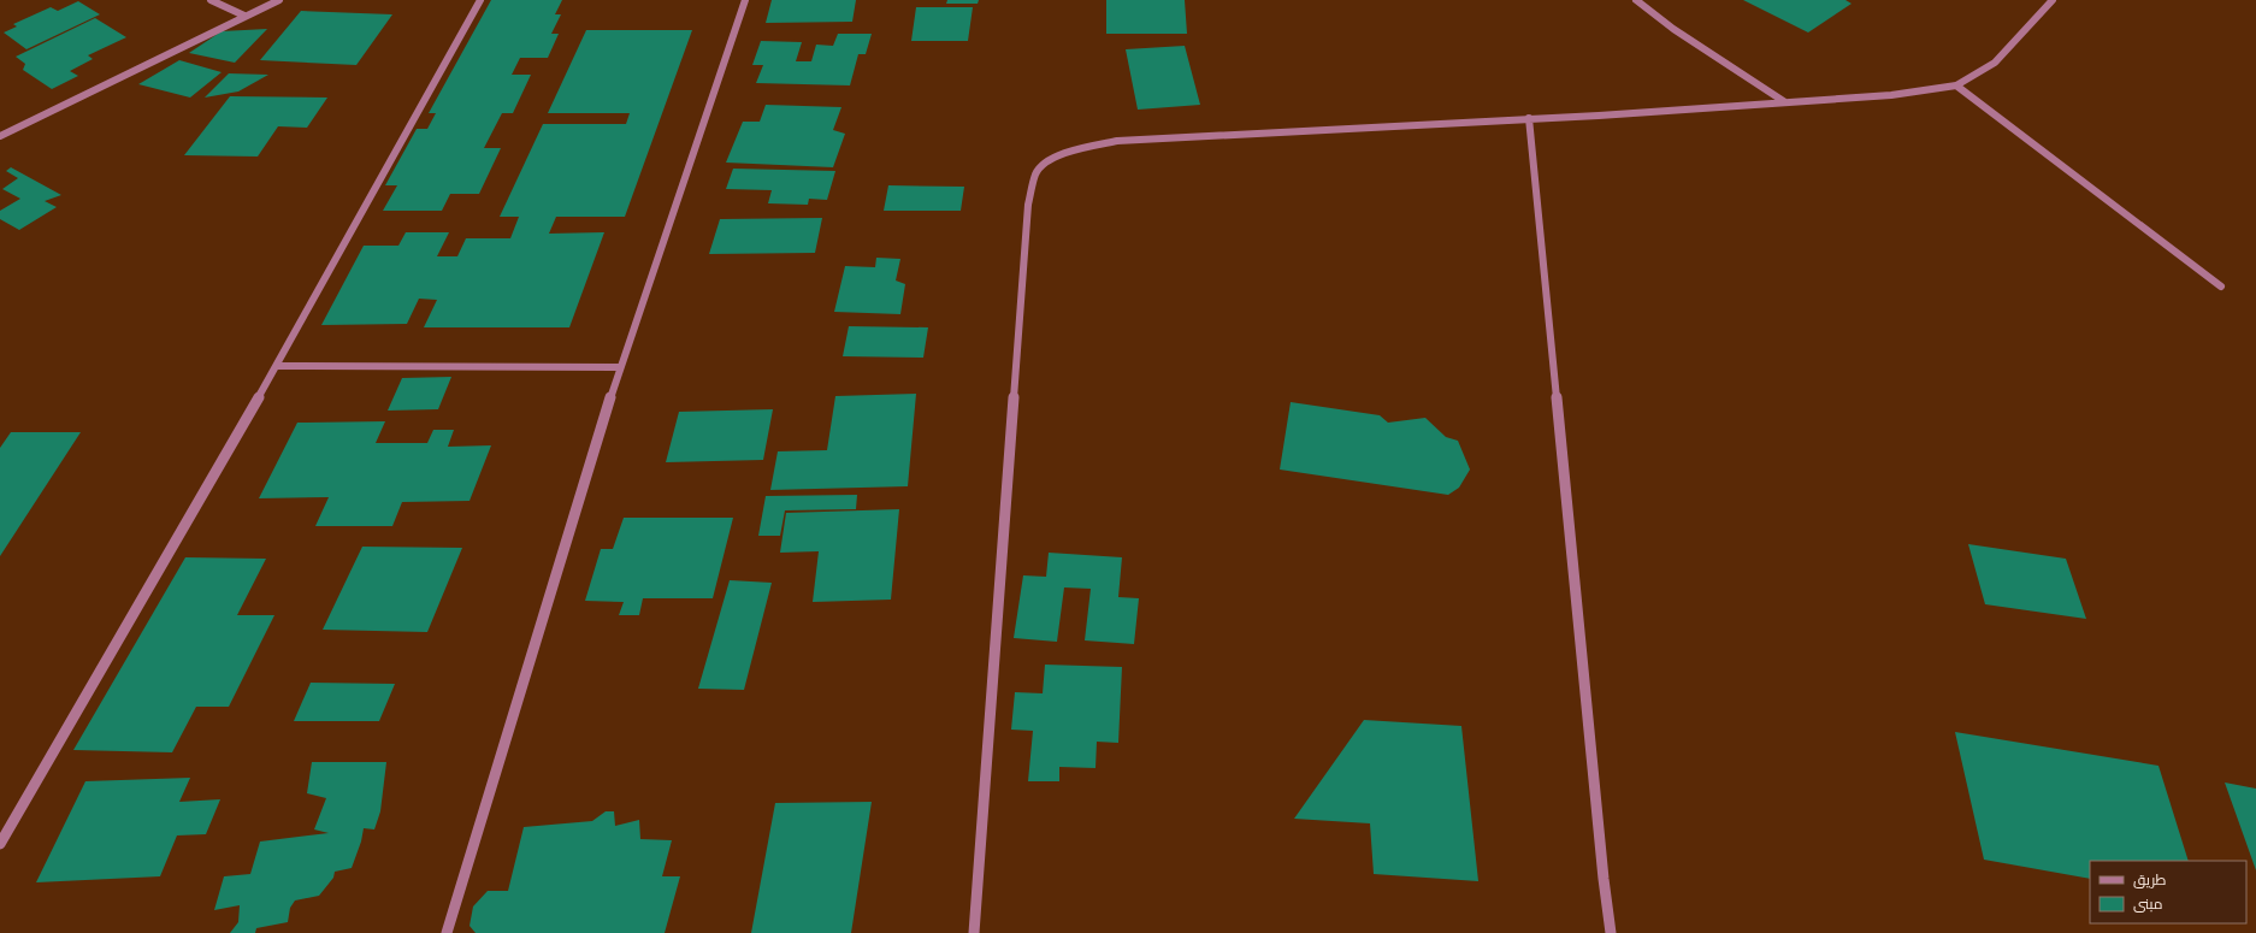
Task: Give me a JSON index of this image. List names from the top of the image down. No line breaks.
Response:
{"legend":["طريق","مبنى"]}
